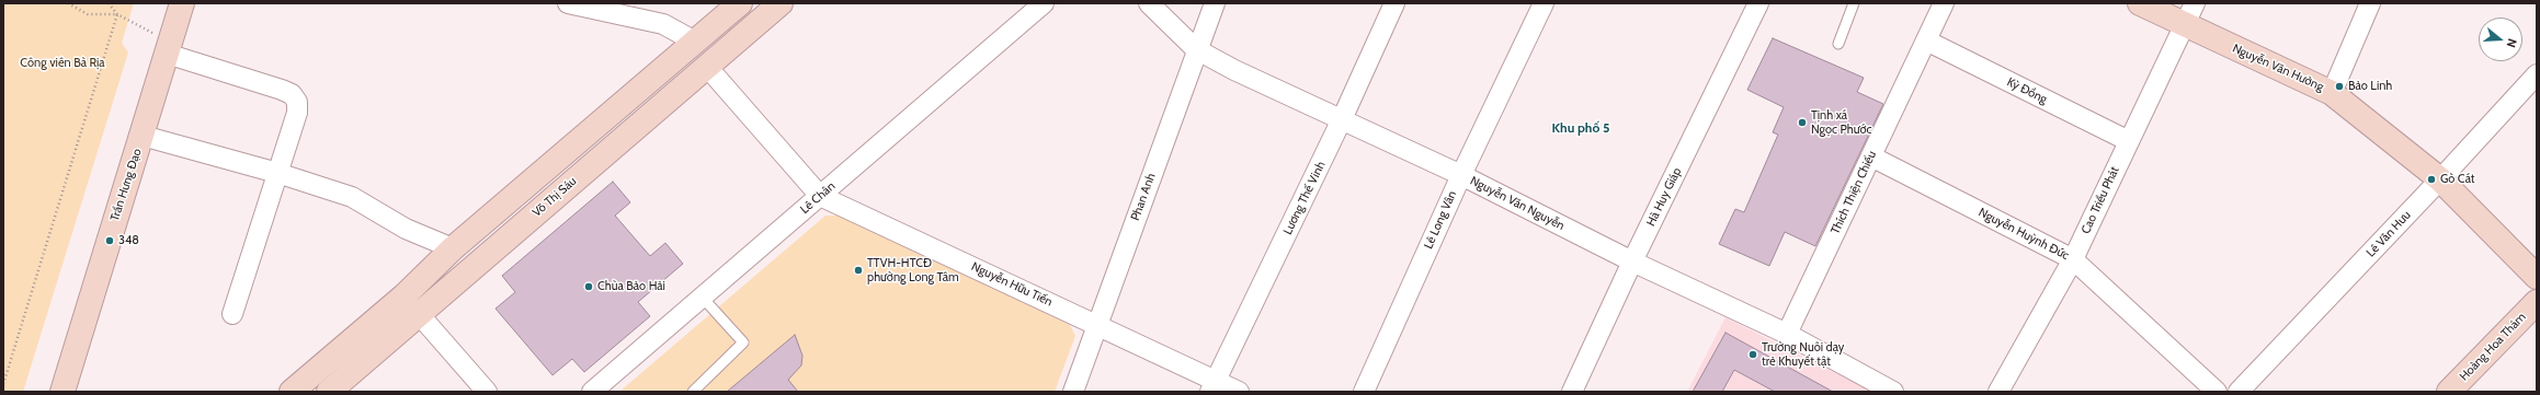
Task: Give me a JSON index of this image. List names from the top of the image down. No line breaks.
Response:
{"streets":{"main road":["Nguyễn Văn Hưởng","Trần Hưng Đạo","Võ Thị Sáu","Hoàng Hoa Thám"],"street":["Kỳ Đồng","Thích Thiện Chiếu","Phan Anh","Hà Huy Giáp","Lê Chân","Lương Thế Vinh","Cao Triều Phát","Nguyễn Văn Nguyễn","Lê Long Vân","Nguyễn Huỳnh Đức","Lê Văn Hưu","Nguyễn Hữu Tiến"]},"crossings":[["Nguyễn Văn Hưởng","Cao Triều Phát"],["Nguyễn Văn Hưởng","Lê Văn Hưu"],["Kỳ Đồng","Thích Thiện Chiếu"],["Kỳ Đồng","Cao Triều Phát"],["Thích Thiện Chiếu","Nguyễn Văn Nguyễn"],["Thích Thiện Chiếu","Nguyễn Huỳnh Đức"],["Võ Thị Sáu","Nguyễn Hữu Tiến"],["Phan Anh","Nguyễn Văn Nguyễn"],["Phan Anh","Nguyễn Hữu Tiến"],["Hà Huy Giáp","Nguyễn Văn Nguyễn"],["Lê Chân","Nguyễn Hữu Tiến"],["Lương Thế Vinh","Nguyễn Văn Nguyễn"],["Lương Thế Vinh","Nguyễn Hữu Tiến"],["Cao Triều Phát","Nguyễn Huỳnh Đức"],["Nguyễn Văn Nguyễn","Lê Long Vân"]],"districts":["Khu phố 5"],"parks":["Công viên Bà Rịa"],"places":["Bảo Linh","Tịnh xá Ngọc Phước","Gò Cát","348","TTVH-HTCĐ phường Long Tâm","Chùa Bảo Hải","Trường Nuôi dạy trẻ Khuyết tật"],"north":"right"}
